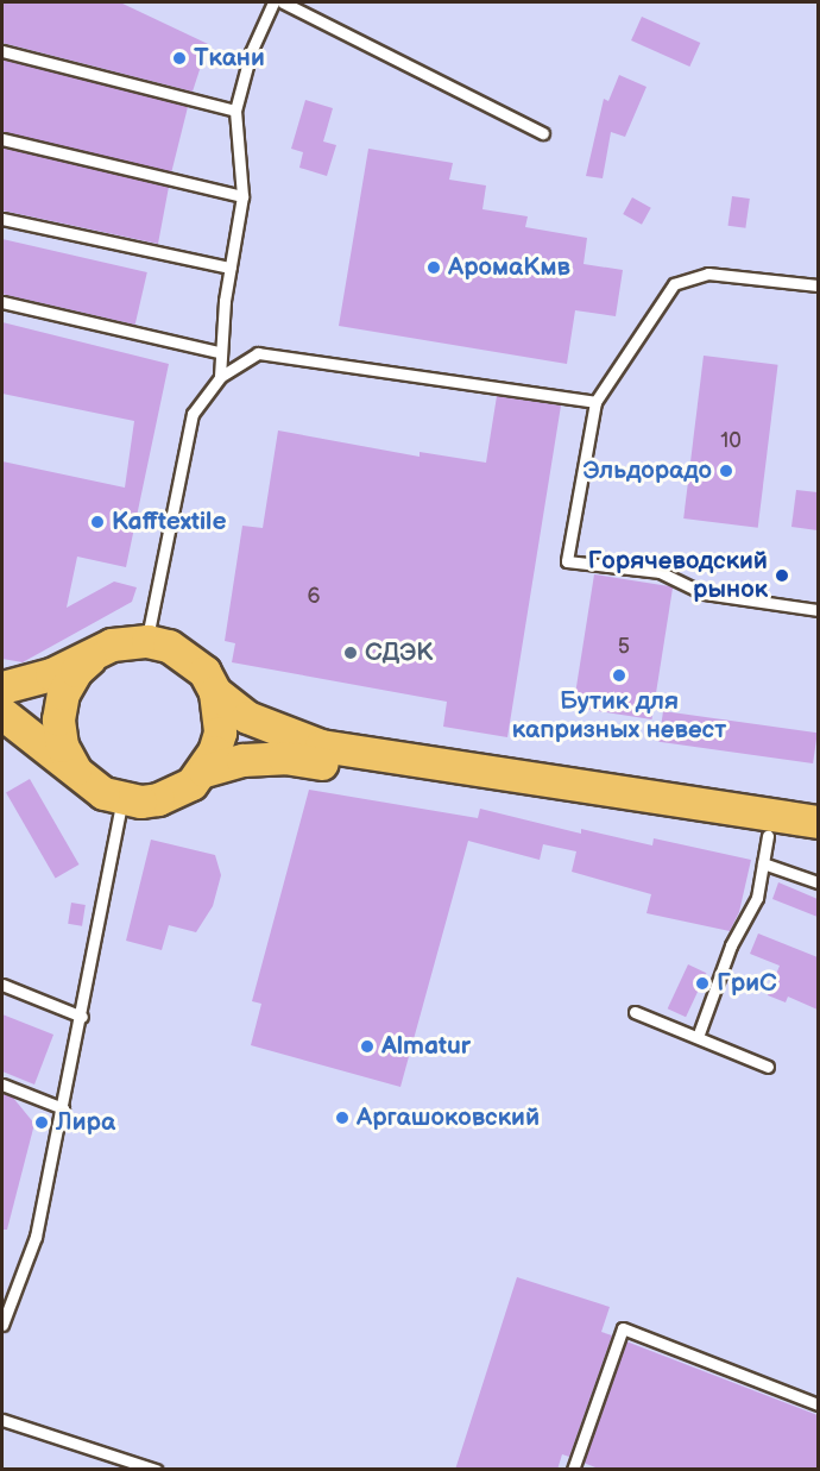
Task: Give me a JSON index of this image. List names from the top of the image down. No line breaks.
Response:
{"places":["Ткани","АромаКмв","Эльдорадо","Kafftextile","Горячеводский рынок","СДЭК","Бутик для капризных невест","ГриС","Almatur","Аргашоковский","Лира"],"house_numbers":["10","6","5"]}
